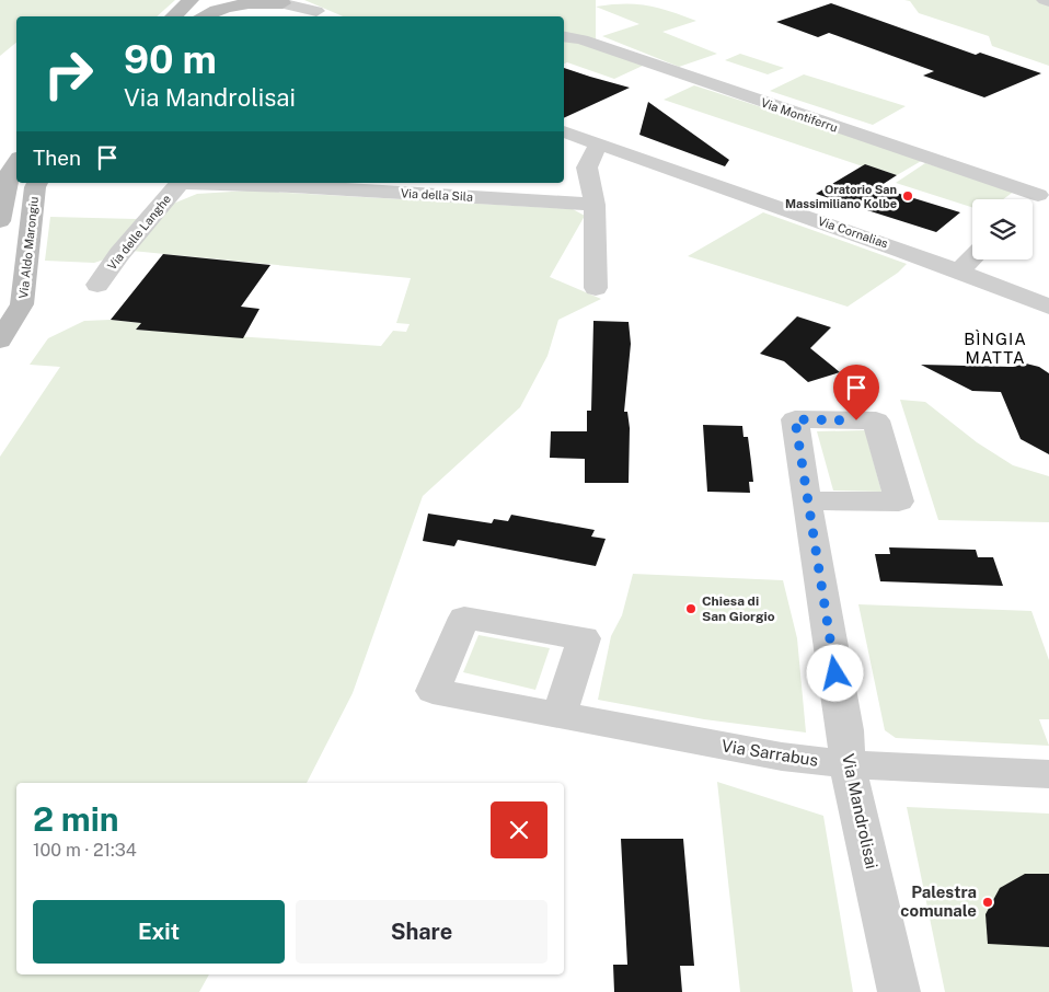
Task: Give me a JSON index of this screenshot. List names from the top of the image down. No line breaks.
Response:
{"streets":{"street":["Via Montiferru","Via della Sila","Via delle Langhe","Via Cornalias","Via Aldo Marongiu","Via Sarrabus","Via Mandrolisai"]},"crossings":[["Via Sarrabus","Via Mandrolisai"]],"districts":["BÌNGIA MATTA"],"places":["Oratorio San Massimiliano Kolbe","Chiesa di San Giorgio","Palestra comunale"],"page":{"turn":["90 m","Via Mandrolisai"],"then":"Then","heading":["2 min","100 m · 21:34"],"buttons":["Exit","Share"]}}
